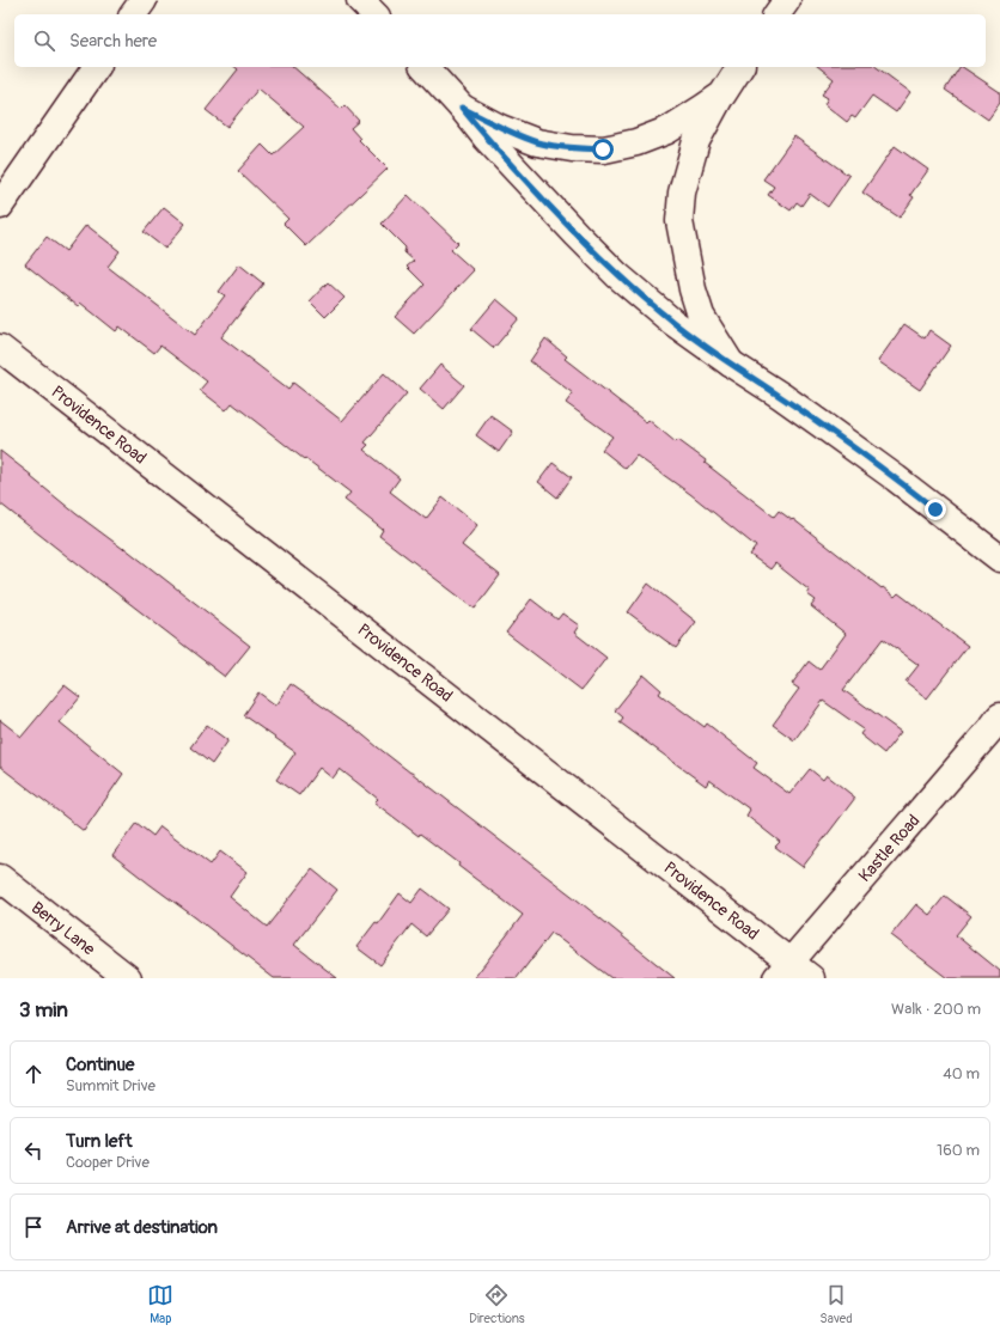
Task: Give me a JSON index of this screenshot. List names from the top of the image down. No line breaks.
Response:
{"streets":{"street":["Providence Road","Kastle Road","Berry Lane"]},"crossings":[["Providence Road","Kastle Road"]],"page":{"search":"Search here","heading":["3 min","Walk · 200 m"],"list":[["Continue","Summit Drive","40 m"],["Turn left","Cooper Drive","160 m"],"Arrive at destination"],"nav":["Map","Directions","Saved"]}}
